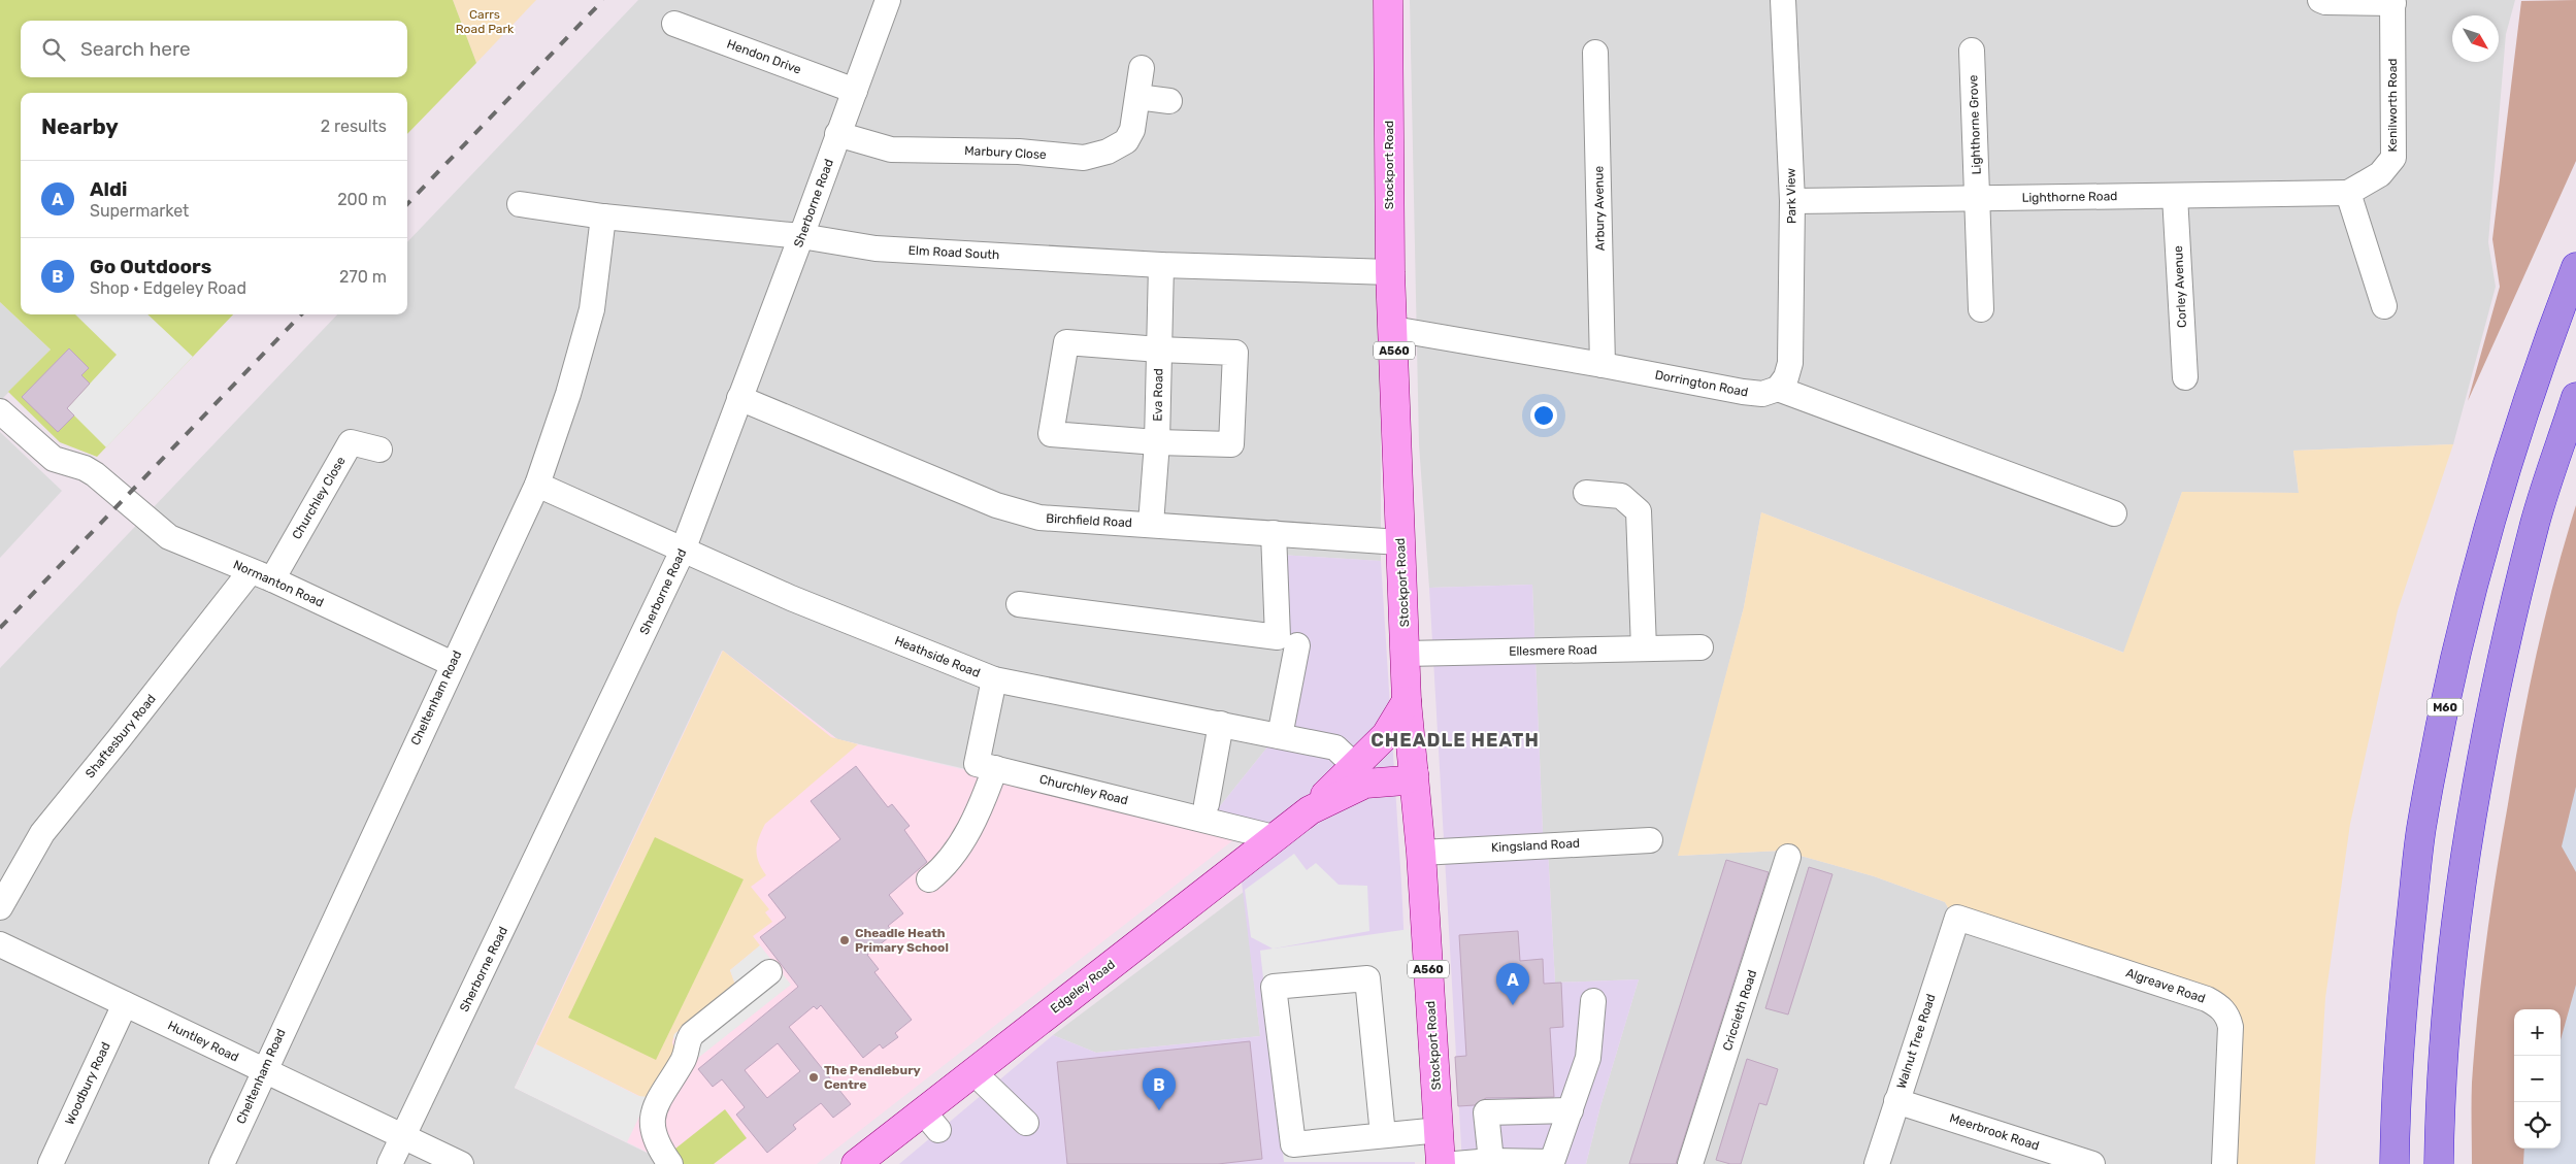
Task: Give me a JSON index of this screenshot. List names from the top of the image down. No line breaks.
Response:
{"streets":{"highway":["M60"],"main road":["Stockport Road","A560","Edgeley Road"],"street":["Hendon Drive","Kenilworth Road","Lighthorne Grove","Marbury Close","Park View","Lighthorne Road","Sherborne Road","Arbury Avenue","Elm Road South","Corley Avenue","Dorrington Road","Eva Road","Churchley Close","Birchfield Road","Normanton Road","Ellesmere Road","Heathside Road","Cheltenham Road","Shaftesbury Road","Churchley Road","Kingsland Road","Algreave Road","Criccieth Road","Huntley Road","Walnut Tree Road","Woodbury Road","Meerbrook Road"]},"crossings":[["Hendon Drive","Sherborne Road"],["Kenilworth Road","Lighthorne Road"],["Lighthorne Grove","Lighthorne Road"],["Marbury Close","Sherborne Road"],["Stockport Road","Elm Road South"],["Stockport Road","Dorrington Road"],["Stockport Road","Birchfield Road"],["Stockport Road","Ellesmere Road"],["Stockport Road","Kingsland Road"],["Stockport Road","Edgeley Road"],["Park View","Lighthorne Road"],["Park View","Dorrington Road"],["Lighthorne Road","Corley Avenue"],["Sherborne Road","Elm Road South"],["Sherborne Road","Birchfield Road"],["Sherborne Road","Heathside Road"],["Sherborne Road","Huntley Road"],["Arbury Avenue","Dorrington Road"],["Elm Road South","Eva Road"],["Elm Road South","Cheltenham Road"],["Eva Road","Birchfield Road"],["Churchley Close","Normanton Road"],["Churchley Close","Shaftesbury Road"],["Normanton Road","Cheltenham Road"],["Normanton Road","Shaftesbury Road"],["Heathside Road","Cheltenham Road"],["Heathside Road","Churchley Road"],["Heathside Road","Edgeley Road"],["Cheltenham Road","Huntley Road"],["Churchley Road","Edgeley Road"],["Algreave Road","Walnut Tree Road"],["Huntley Road","Woodbury Road"],["Walnut Tree Road","Meerbrook Road"]],"districts":["CHEADLE HEATH"],"parks":["Carrs Road Park"],"places":["Cheadle Heath Primary School","The Pendlebury Centre"],"north":"bottom right","page":{"search":"Search here","heading":["Nearby","2 results"],"list":[{"mark":"A","name":"Aldi","note":"Supermarket","value":"200 m"},{"mark":"B","name":"Go Outdoors","note":"Shop · Edgeley Road","value":"270 m"}],"pins":["A","B"],"map_buttons":["+","−"]}}
